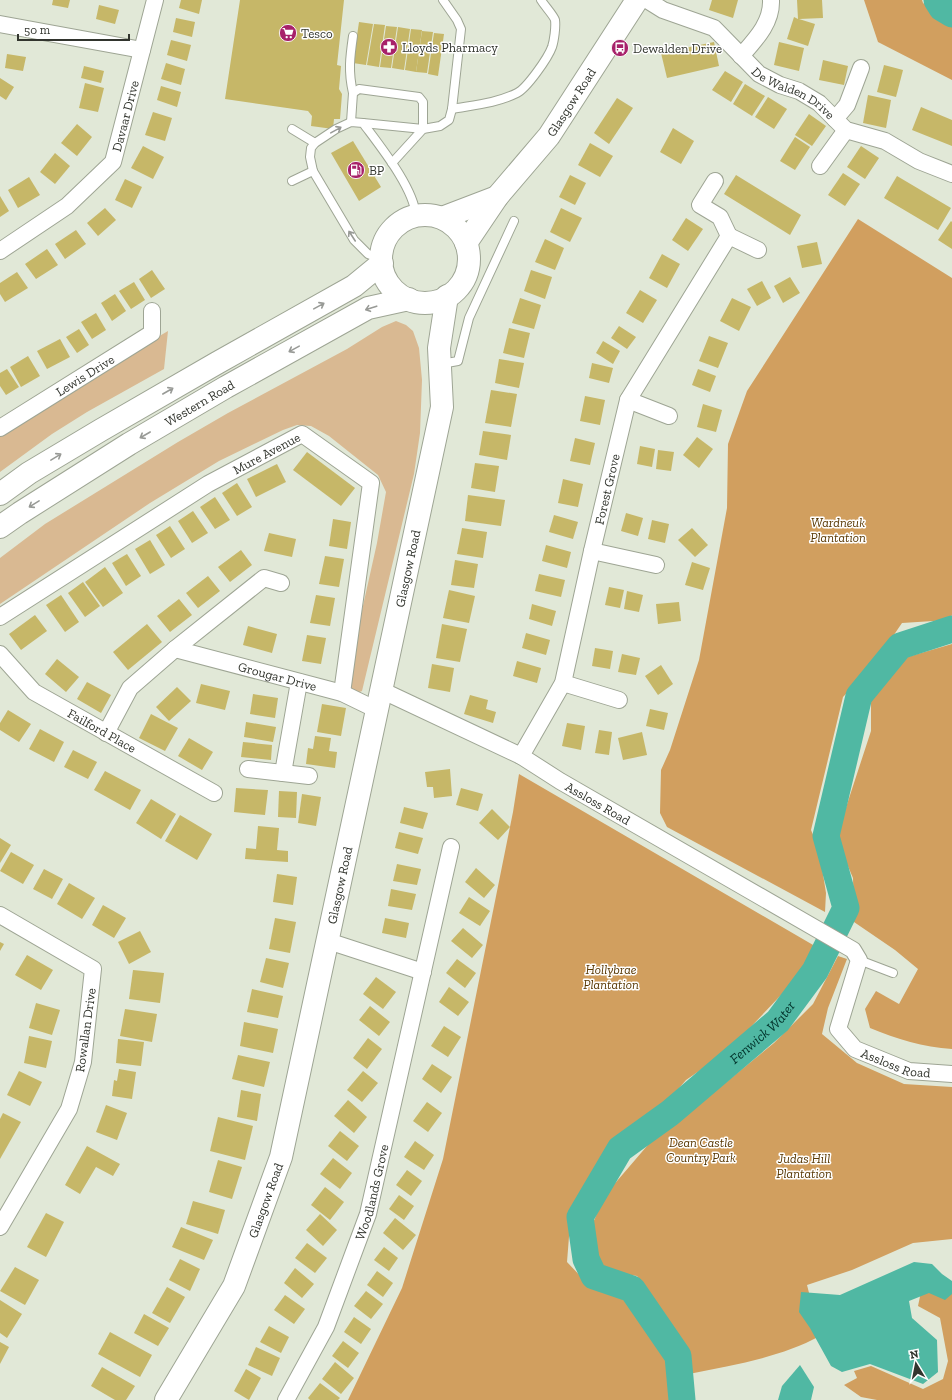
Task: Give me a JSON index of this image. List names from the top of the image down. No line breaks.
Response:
{"streets":{"main road":["Glasgow Road","Western Road"],"street":["De Walden Drive","Davaar Drive","Lewis Drive","Mure Avenue","Forest Grove","Grougar Drive","Failford Place","Assloss Road","Rowallan Drive","Woodlands Grove"]},"crossings":[["Glasgow Road","Western Road"],["Glasgow Road","Grougar Drive"],["Glasgow Road","Assloss Road"],["Mure Avenue","Grougar Drive"],["Forest Grove","Assloss Road"],["Grougar Drive","Assloss Road"]],"water":["Fenwick Water"],"parks":["Wardneuk Plantation","Hollybrae Plantation","Dean Castle Country Park","Judas Hill Plantation"],"places":{"supermarket":["Tesco"],"pharmacy":["Lloyds Pharmacy"],"bus stop":["Dewalden Drive"],"fuel station":["BP"]},"scale_bar":"50 m","north":"top"}
